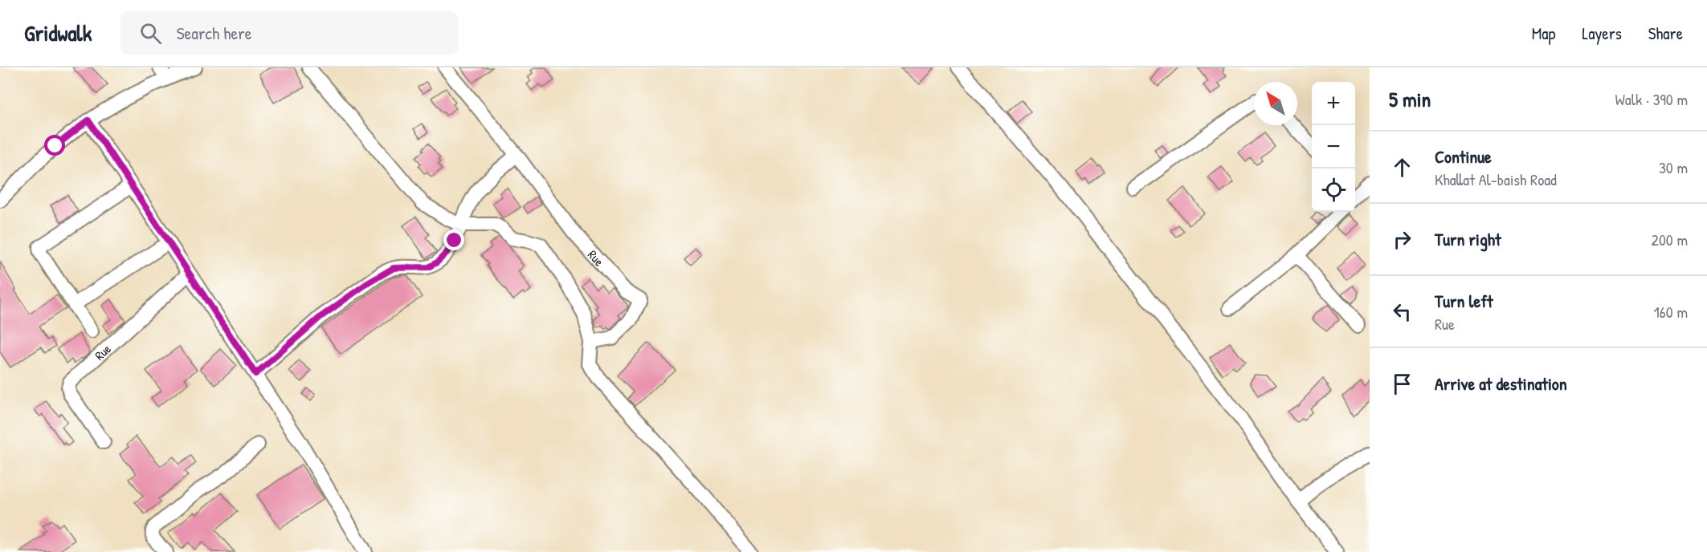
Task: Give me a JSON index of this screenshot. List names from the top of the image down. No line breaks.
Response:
{"streets":{"street":["Rue"]},"north":"top left","page":{"header":"Gridwalk","search":"Search here","nav":["Map","Layers","Share"],"heading":["5 min","Walk · 390 m"],"map_buttons":["+","−"],"list":[["Continue","Khallat Al-baish Road","30 m"],["Turn right","200 m"],["Turn left","Rue","160 m"],"Arrive at destination"]}}
